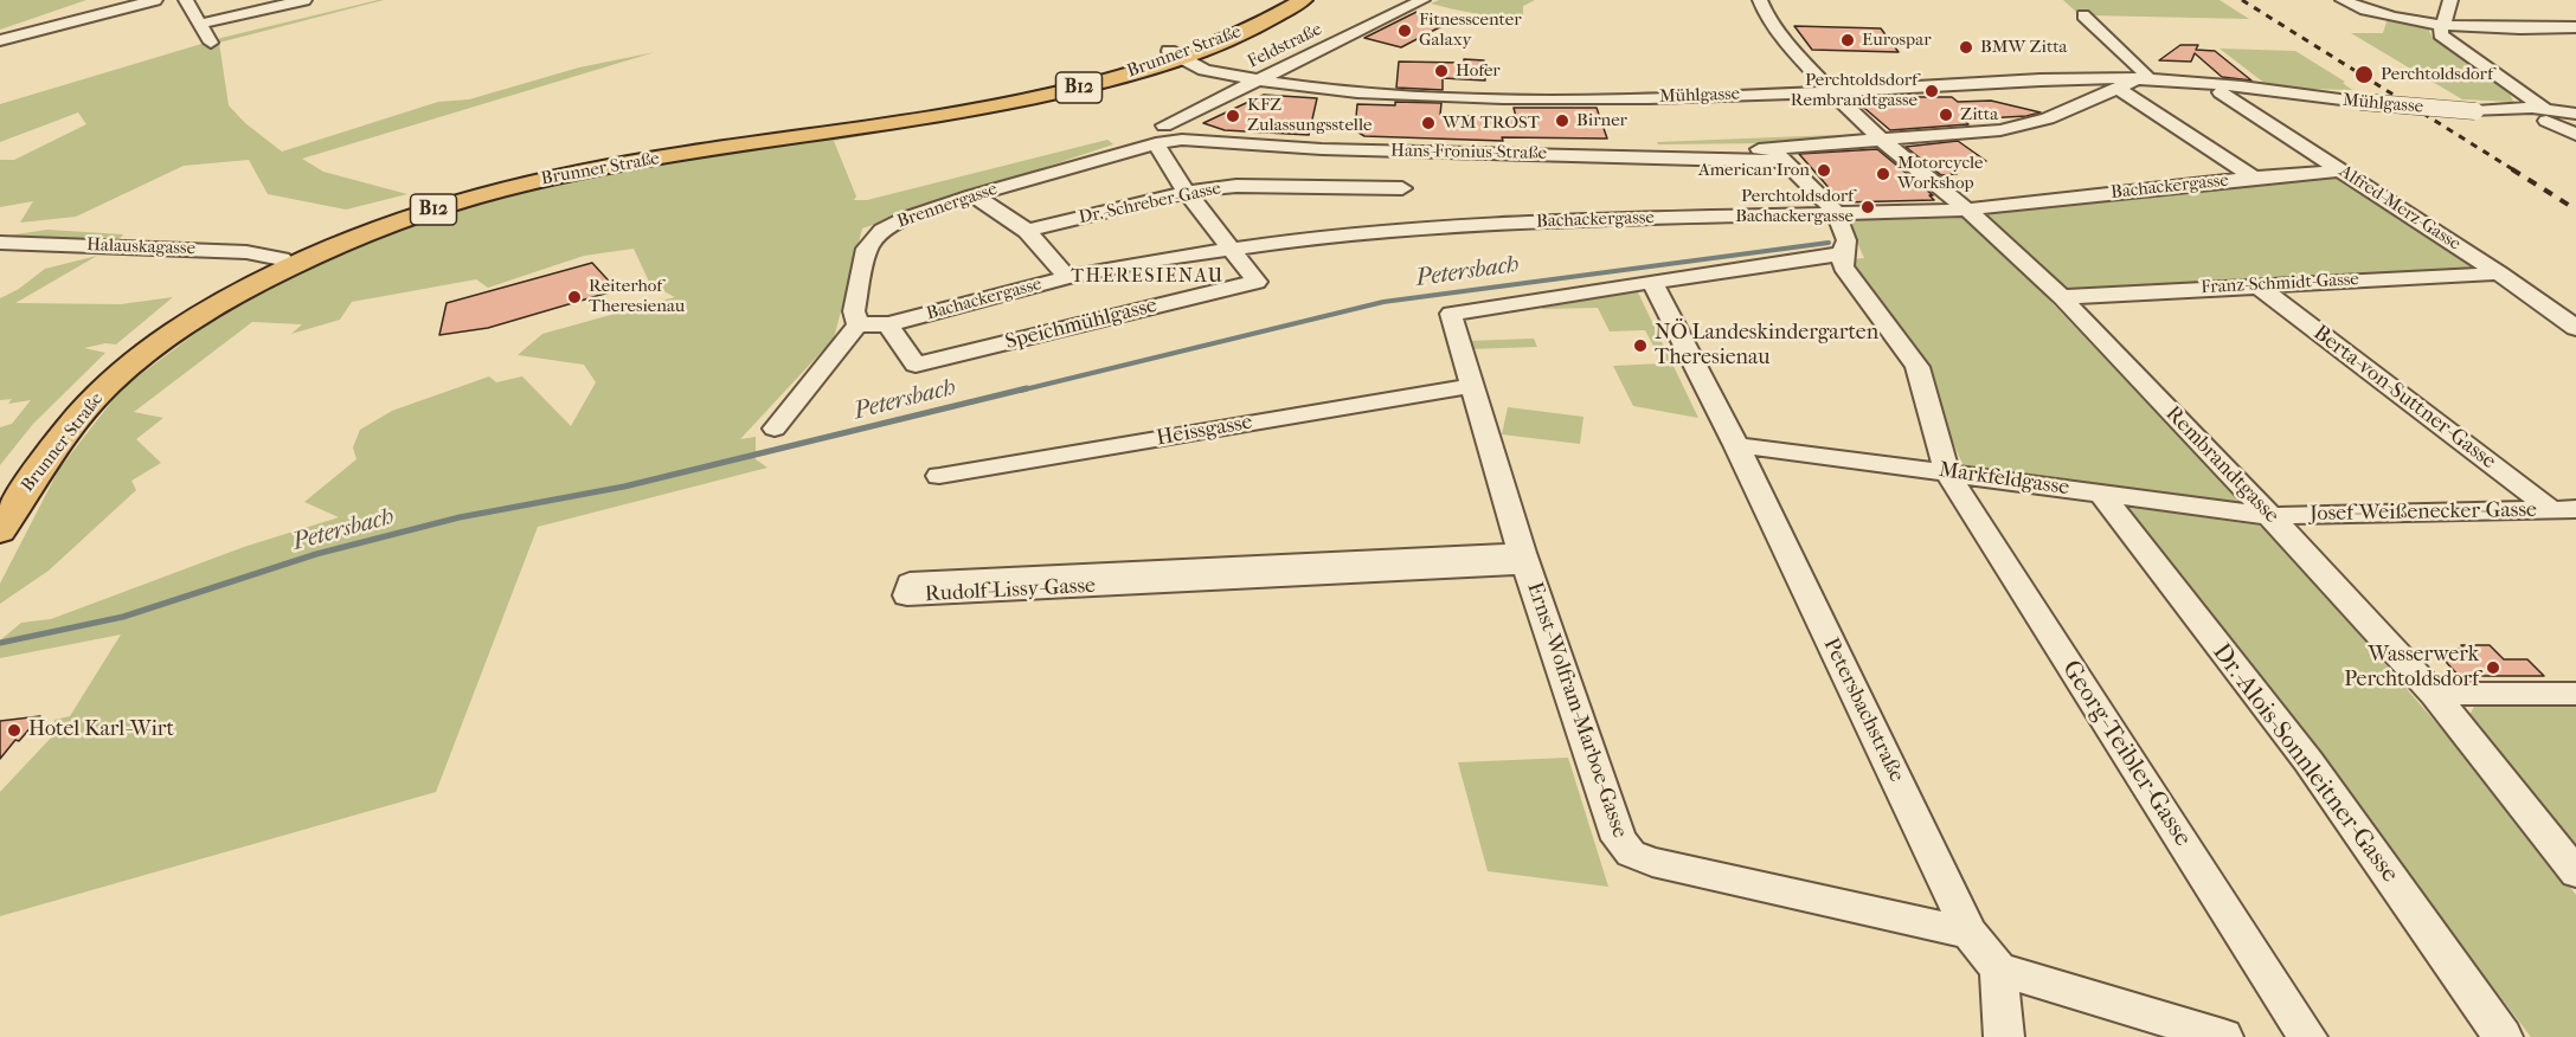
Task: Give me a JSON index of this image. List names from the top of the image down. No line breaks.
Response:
{"streets":{"main road":["Brunner Straße","B12"],"street":["Feldstraße","Mühlgasse","Hans-Fronius-Straße","Bachackergasse","Dr.-Schreber-Gasse","Brennergasse","Alfred-Merz-Gasse","Halauskagasse","Franz-Schmidt-Gasse","Speichmühlgasse","Berta-von-Suttner-Gasse","Heissgasse","Rembrandtgasse","Markfeldgasse","Josef-Weißenecker-Gasse","Rudolf-Lissy-Gasse","Ernst-Wolfram-Marboe-Gasse","Petersbachstraße","Georg-Teibler-Gasse","Dr.-Alois-Sonnleitner-Gasse"]},"crossings":[["Feldstraße","Mühlgasse"],["Feldstraße","Hans-Fronius-Straße"],["Feldstraße","Brennergasse"],["Brunner Straße","Mühlgasse"],["Brunner Straße","Halauskagasse"],["Mühlgasse","Hans-Fronius-Straße"],["Mühlgasse","Rembrandtgasse"],["Hans-Fronius-Straße","Brennergasse"],["Hans-Fronius-Straße","Rembrandtgasse"],["Bachackergasse","Dr.-Schreber-Gasse"],["Bachackergasse","Brennergasse"],["Bachackergasse","Alfred-Merz-Gasse"],["Bachackergasse","Speichmühlgasse"],["Bachackergasse","Rembrandtgasse"],["Bachackergasse","Georg-Teibler-Gasse"],["Alfred-Merz-Gasse","Franz-Schmidt-Gasse"],["Franz-Schmidt-Gasse","Berta-von-Suttner-Gasse"],["Franz-Schmidt-Gasse","Rembrandtgasse"],["Berta-von-Suttner-Gasse","Josef-Weißenecker-Gasse"],["Heissgasse","Ernst-Wolfram-Marboe-Gasse"],["Rembrandtgasse","Markfeldgasse"],["Rembrandtgasse","Josef-Weißenecker-Gasse"],["Markfeldgasse","Josef-Weißenecker-Gasse"],["Markfeldgasse","Petersbachstraße"],["Markfeldgasse","Georg-Teibler-Gasse"],["Markfeldgasse","Dr.-Alois-Sonnleitner-Gasse"],["Rudolf-Lissy-Gasse","Ernst-Wolfram-Marboe-Gasse"],["Ernst-Wolfram-Marboe-Gasse","Petersbachstraße"]],"districts":["THERESIENAU"],"water":["Petersbach"],"places":["Fitnesscenter Galaxy","Eurospar","BMW Zitta","Hofer","Perchtoldsdorf","Perchtoldsdorf Rembrandtgasse","Zitta","KFZ Zulassungsstelle","Birner","WM TROST","American Iron","Motorcycle Workshop","Perchtoldsdorf Bachackergasse","Reiterhof Theresienau","NÖ Landeskindergarten Theresienau","Wasserwerk Perchtoldsdorf","Hotel Karl-Wirt"]}
